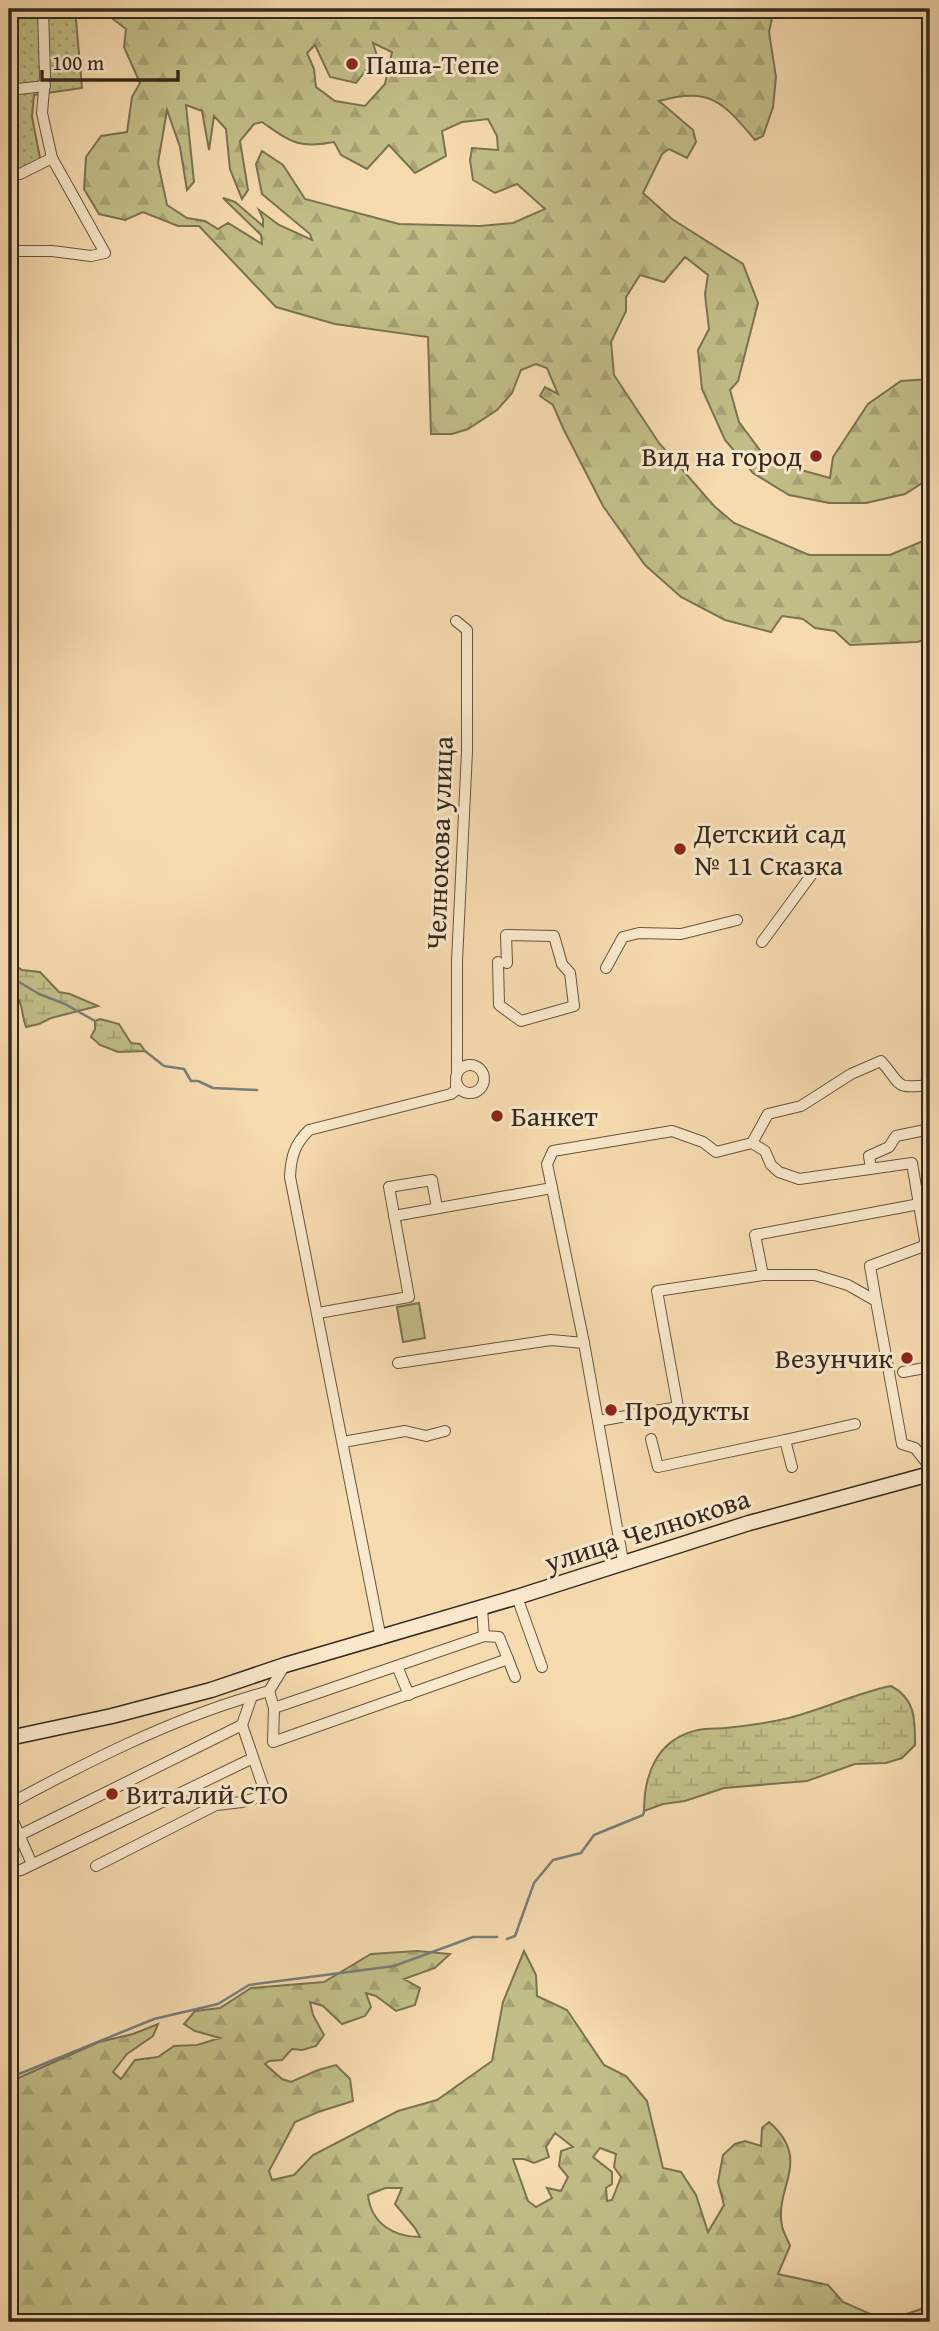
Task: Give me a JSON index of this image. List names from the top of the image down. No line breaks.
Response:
{"streets":{"main road":["улица Челнокова"],"street":["Челнокова улица"]},"places":["Паша-Тепе","Вид на город","Детский сад № 11 Сказка","Банкет","Везунчик","Продукты","Виталий СТО"],"scale_bar":"100 m"}
